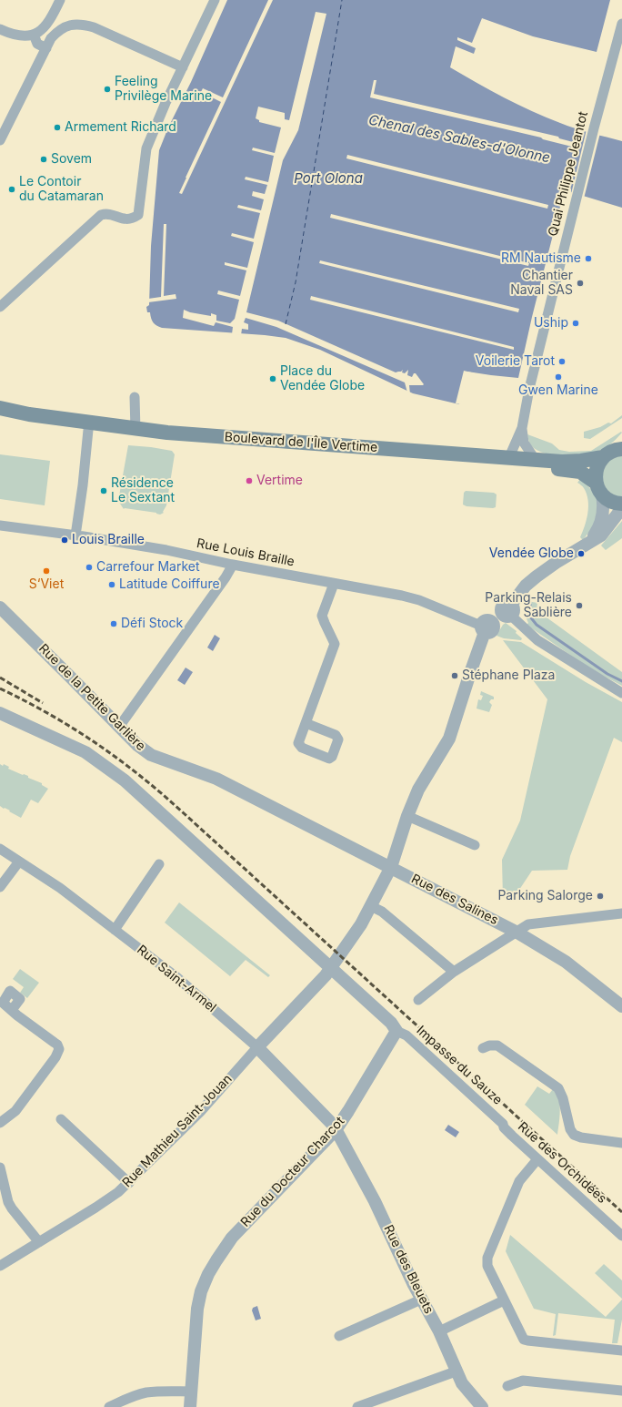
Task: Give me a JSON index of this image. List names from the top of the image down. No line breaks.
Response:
{"streets":{"main road":["Boulevard de l'Île Vertime"],"street":["Quai Philippe Jeantot","Rue Louis Braille","Rue de la Petite Garlière","Rue des Salines","Rue Saint-Armel","Impasse du Sauze","Rue Mathieu Saint-Jouan","Rue des Orchidées","Rue du Docteur Charcot","Rue des Bleuets"]},"crossings":[["Quai Philippe Jeantot","Boulevard de l'Île Vertime"],["Rue de la Petite Garlière","Rue des Salines"],["Rue Saint-Armel","Rue Mathieu Saint-Jouan"],["Rue Saint-Armel","Rue du Docteur Charcot"],["Rue Saint-Armel","Rue des Bleuets"],["Impasse du Sauze","Rue des Orchidées"],["Impasse du Sauze","Rue du Docteur Charcot"],["Rue du Docteur Charcot","Rue des Bleuets"]],"water":["Chenal des Sables-d'Olonne","Port Olona"],"places":["Feeling Privilège Marine","Armement Richard","Sovem","Le Contoir du Catamaran","RM Nautisme","Chantier Naval SAS","Uship","Voilerie Tarot","Gwen Marine","Place du Vendée Globe","Vertime","Résidence Le Sextant","Louis Braille","Vendée Globe","Carrefour Market","S‘Viet","Latitude Coiffure","Parking-Relais Sablière","Défi Stock","Stéphane Plaza","Parking Salorge"]}
